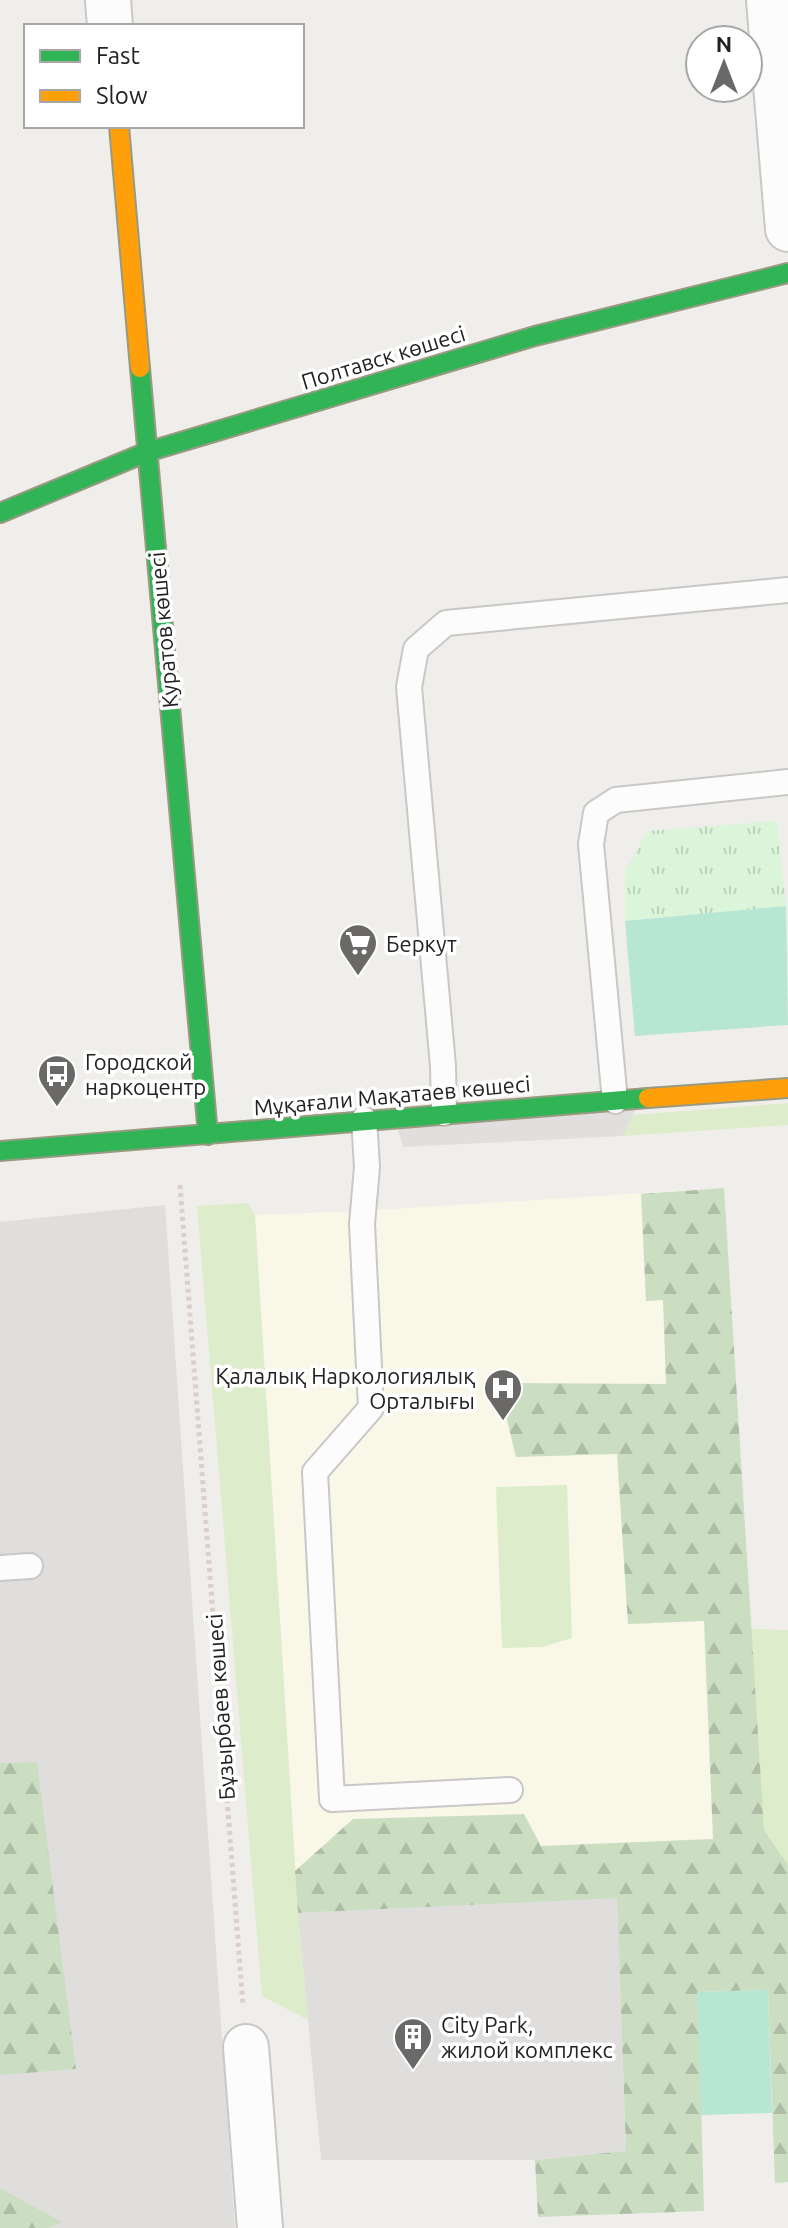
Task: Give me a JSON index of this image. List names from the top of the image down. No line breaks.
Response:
{"streets":{"street":["Полтавск көшесі","Куратов көшесі","Мұқағали Мақатаев көшесі"],"path":["Бұзырбаев көшесі"]},"crossings":[["Полтавск көшесі","Куратов көшесі"],["Куратов көшесі","Мұқағали Мақатаев көшесі"]],"places":{"supermarket":["Беркут"],"bus stop":["Городской наркоцентр"],"hospital":["Қалалық Наркологиялық Орталығы"],"building":["City Park, жилой комплекс"]},"legend":["Fast","Slow"],"north":"top"}
